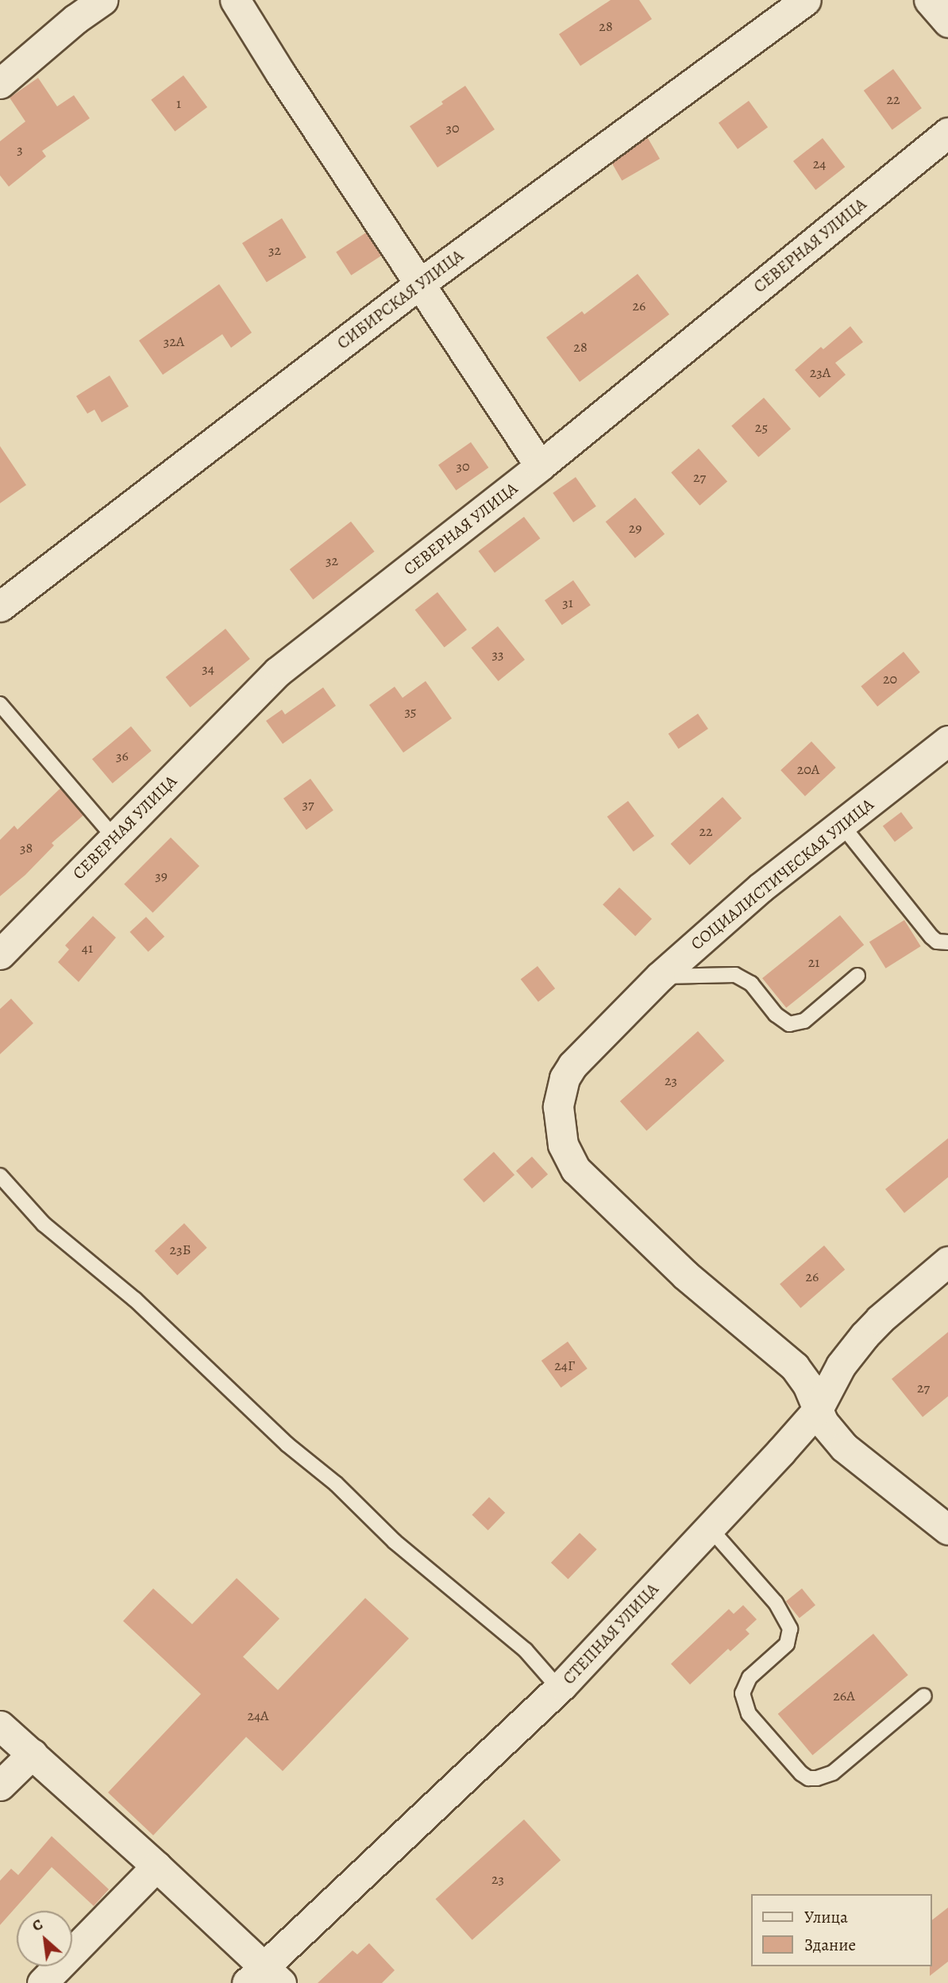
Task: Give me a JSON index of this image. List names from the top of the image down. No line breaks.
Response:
{"streets":{"street":["СЕВЕРНАЯ УЛИЦА","СИБИРСКАЯ УЛИЦА","СОЦИАЛИСТИЧЕСКАЯ УЛИЦА","СТЕПНАЯ УЛИЦА"]},"crossings":[["СОЦИАЛИСТИЧЕСКАЯ УЛИЦА","СТЕПНАЯ УЛИЦА"]],"house_numbers":["28","22","1","30","3","24","32","26","32А","28","23А","25","30","27","29","32","31","33","34","20","35","36","20А","37","22","38","39","41","21","23","23Б","26","24Г","27","26А","24А","23"],"legend":["Улица","Здание"],"north":"top left"}
